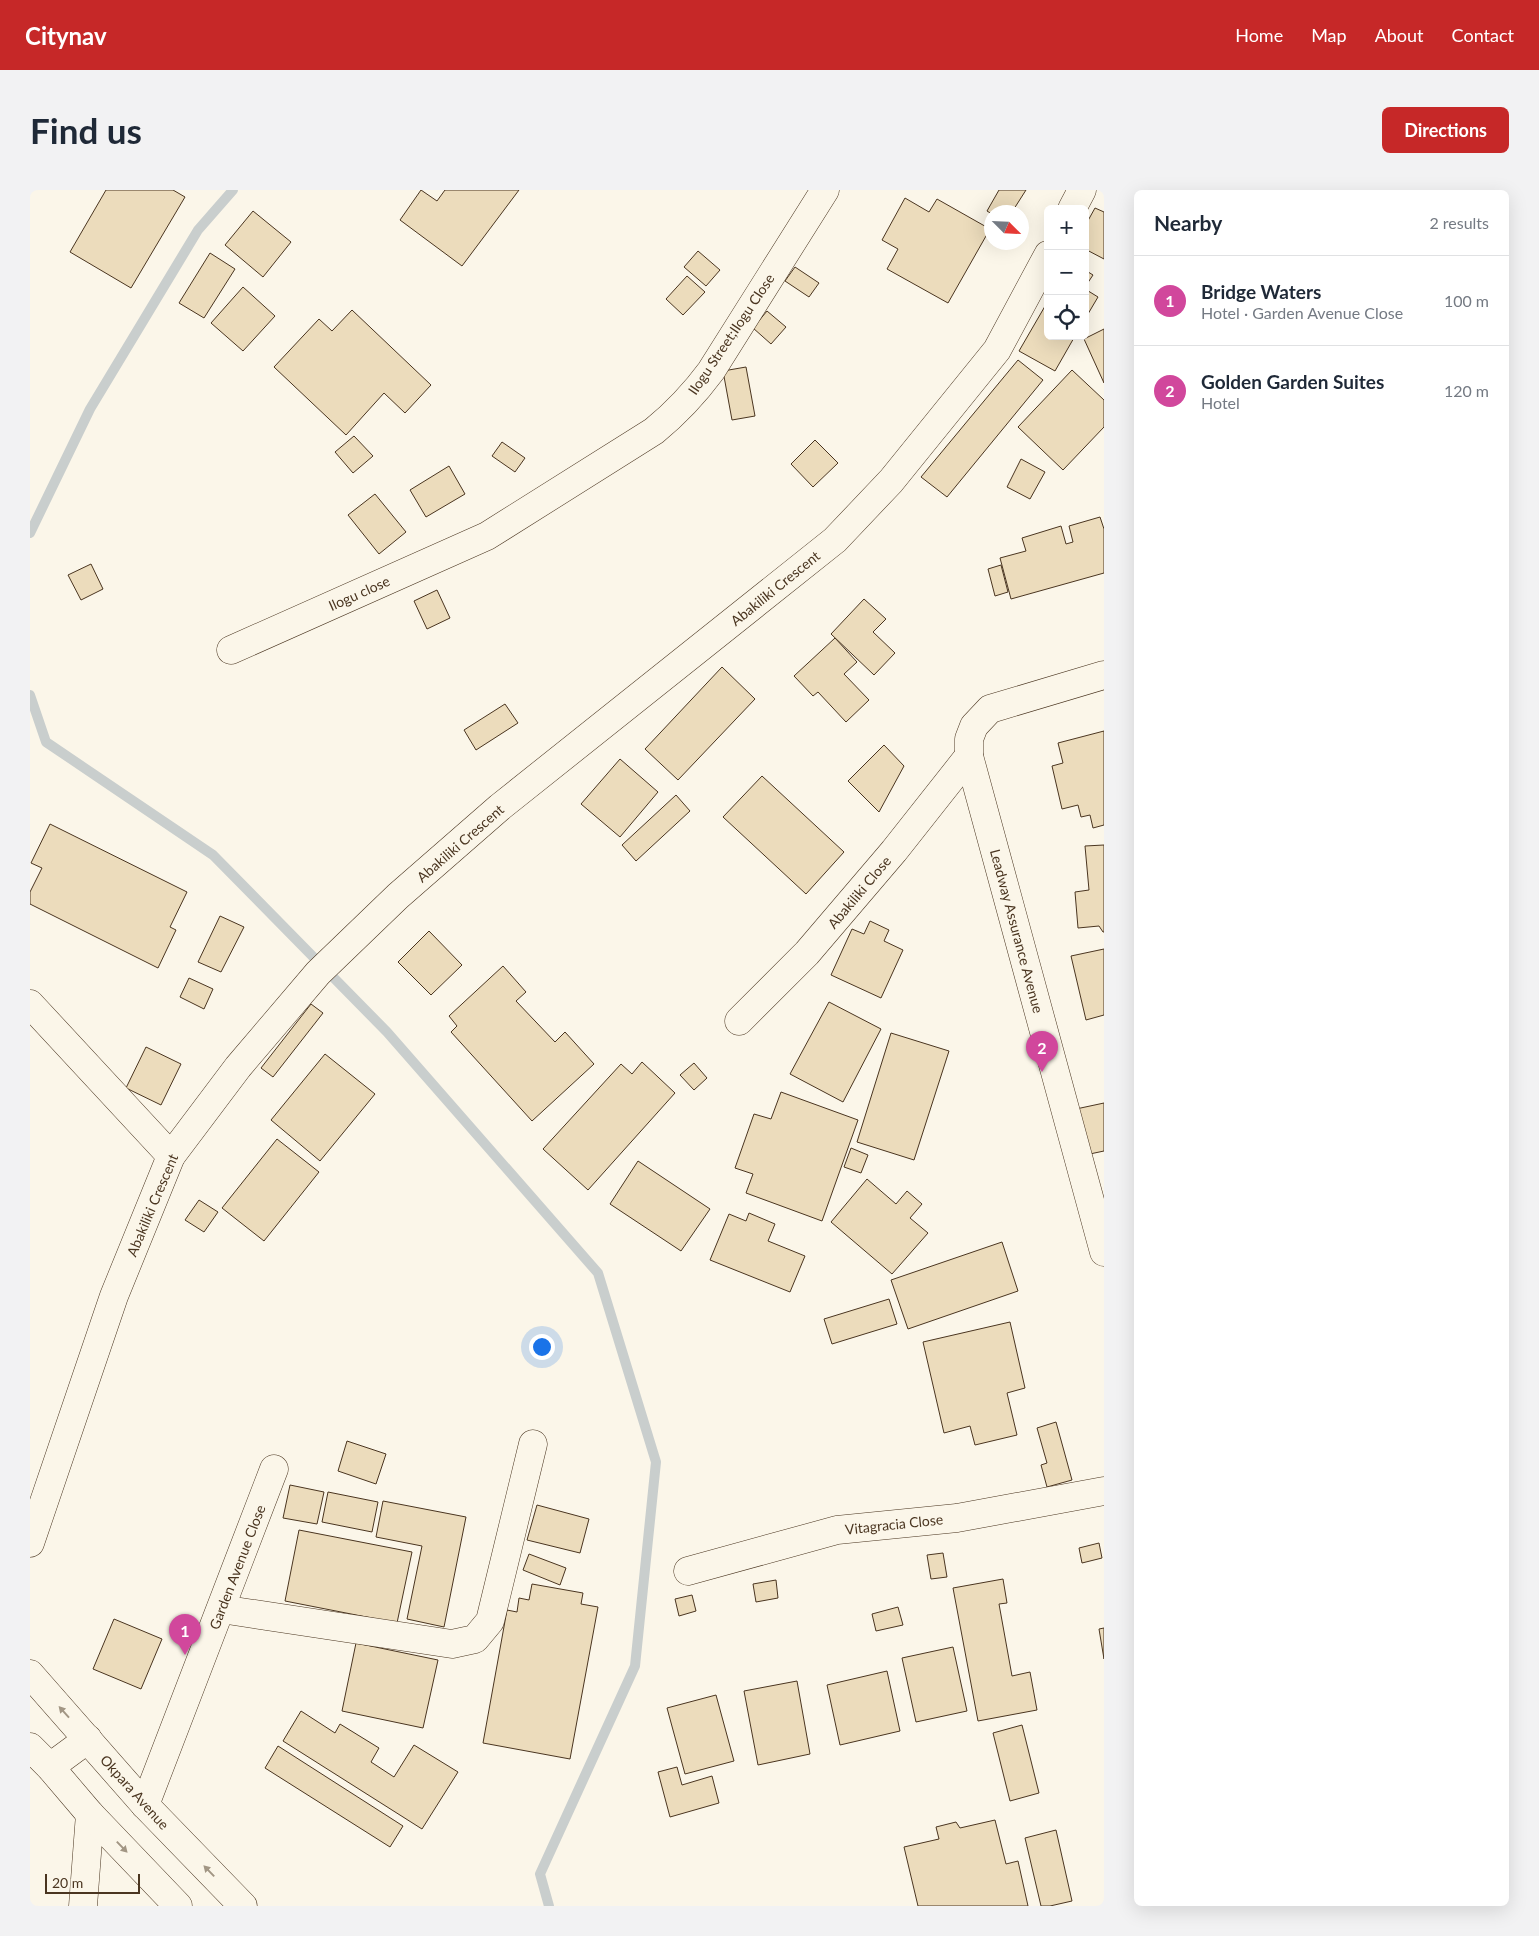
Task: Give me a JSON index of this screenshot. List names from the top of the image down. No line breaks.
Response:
{"streets":{"street":["Ilogu Street;Ilogu Close","Abakiliki Crescent","Ilogu close","Abakiliki Close","Leadway Assurance Avenue","Vitagracia Close","Garden Avenue Close","Okpara Avenue"]},"crossings":[["Ilogu Street;Ilogu Close","Ilogu close"],["Abakiliki Close","Leadway Assurance Avenue"],["Garden Avenue Close","Okpara Avenue"]],"scale_bar":"20 m","north":"bottom right","page":{"header":"Citynav","nav":["Home","Map","About","Contact"],"buttons":"Directions","title":"Find us","heading":["Nearby","2 results"],"map_buttons":["+","−"],"list":[{"mark":"1","name":"Bridge Waters","note":"Hotel · Garden Avenue Close","value":"100 m"},{"mark":"2","name":"Golden Garden Suites","note":"Hotel","value":"120 m"}],"pins":["2","1"],"scale":"20 m"}}
